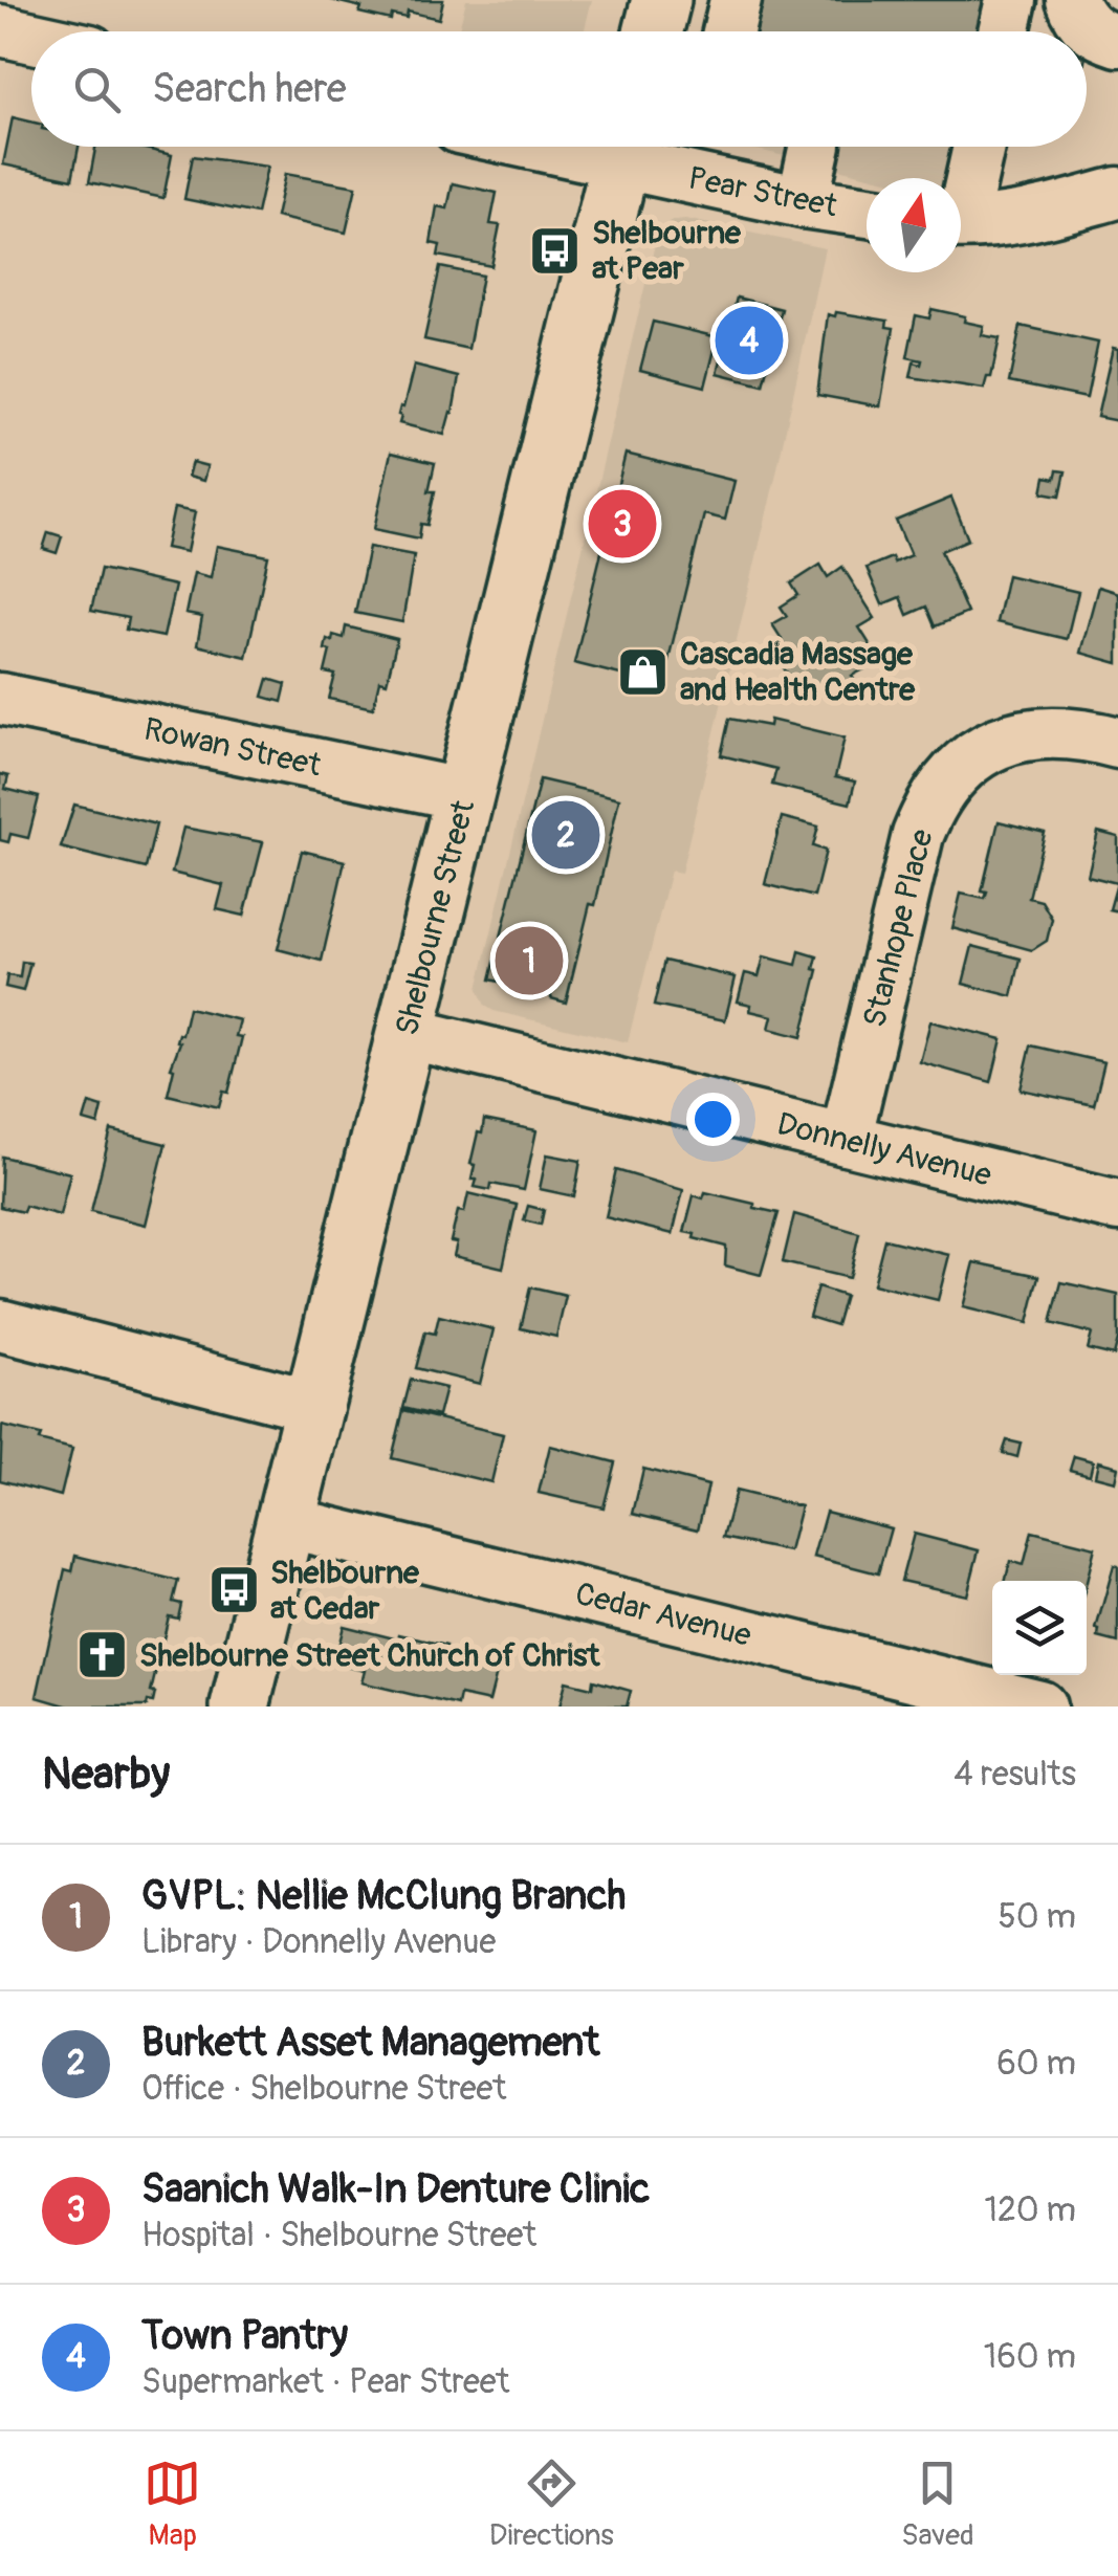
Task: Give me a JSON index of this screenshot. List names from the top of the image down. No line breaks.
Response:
{"streets":{"main road":["Shelbourne Street"],"street":["Pear Street","Rowan Street","Stanhope Place","Donnelly Avenue","Cedar Avenue"]},"crossings":[["Rowan Street","Shelbourne Street"],["Shelbourne Street","Donnelly Avenue"],["Shelbourne Street","Cedar Avenue"],["Stanhope Place","Donnelly Avenue"]],"places":{"bus stop":["Shelbourne at Pear","Shelbourne at Cedar"],"shop":["Cascadia Massage and Health Centre"],"church":["Shelbourne Street Church of Christ"]},"north":"top","page":{"search":"Search here","pins":["4","3","2","1"],"heading":["Nearby","4 results"],"list":[{"mark":"1","name":"GVPL: Nellie McClung Branch","note":"Library · Donnelly Avenue","value":"50 m"},{"mark":"2","name":"Burkett Asset Management","note":"Office · Shelbourne Street","value":"60 m"},{"mark":"3","name":"Saanich Walk-In Denture Clinic","note":"Hospital · Shelbourne Street","value":"120 m"},{"mark":"4","name":"Town Pantry","note":"Supermarket · Pear Street","value":"160 m"}],"nav":["Map","Directions","Saved"]}}
